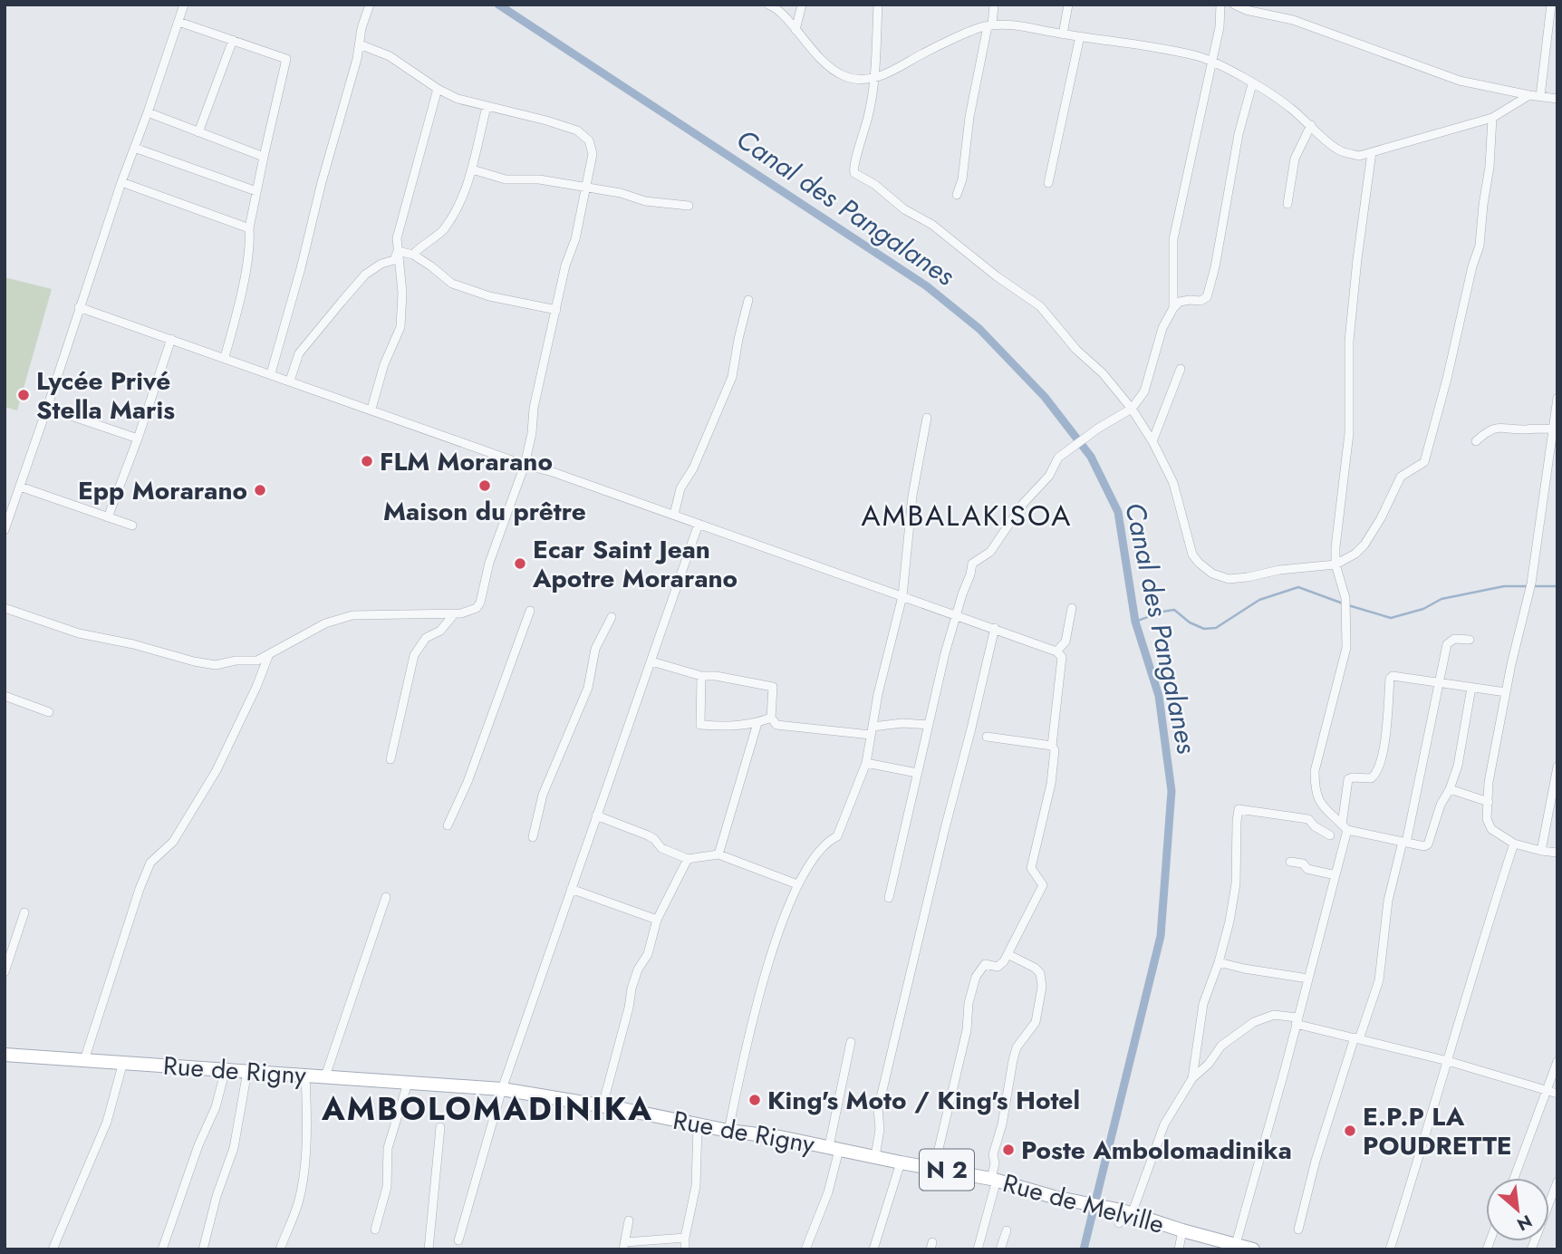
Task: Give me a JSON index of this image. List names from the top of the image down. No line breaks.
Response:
{"streets":{"main road":["Rue de Rigny","N 2","Rue de Melville"]},"crossings":[["Rue de Rigny","Rue de Melville"]],"districts":["AMBALAKISOA","AMBOLOMADINIKA"],"water":["Canal des Pangalanes"],"places":["Lycée Privé Stella Maris","FLM Morarano","Maison du prêtre","Epp Morarano","Ecar Saint Jean Apotre Morarano","King's Moto / King's Hotel","E.P.P LA POUDRETTE","Poste Ambolomadinika"],"north":"bottom right"}
